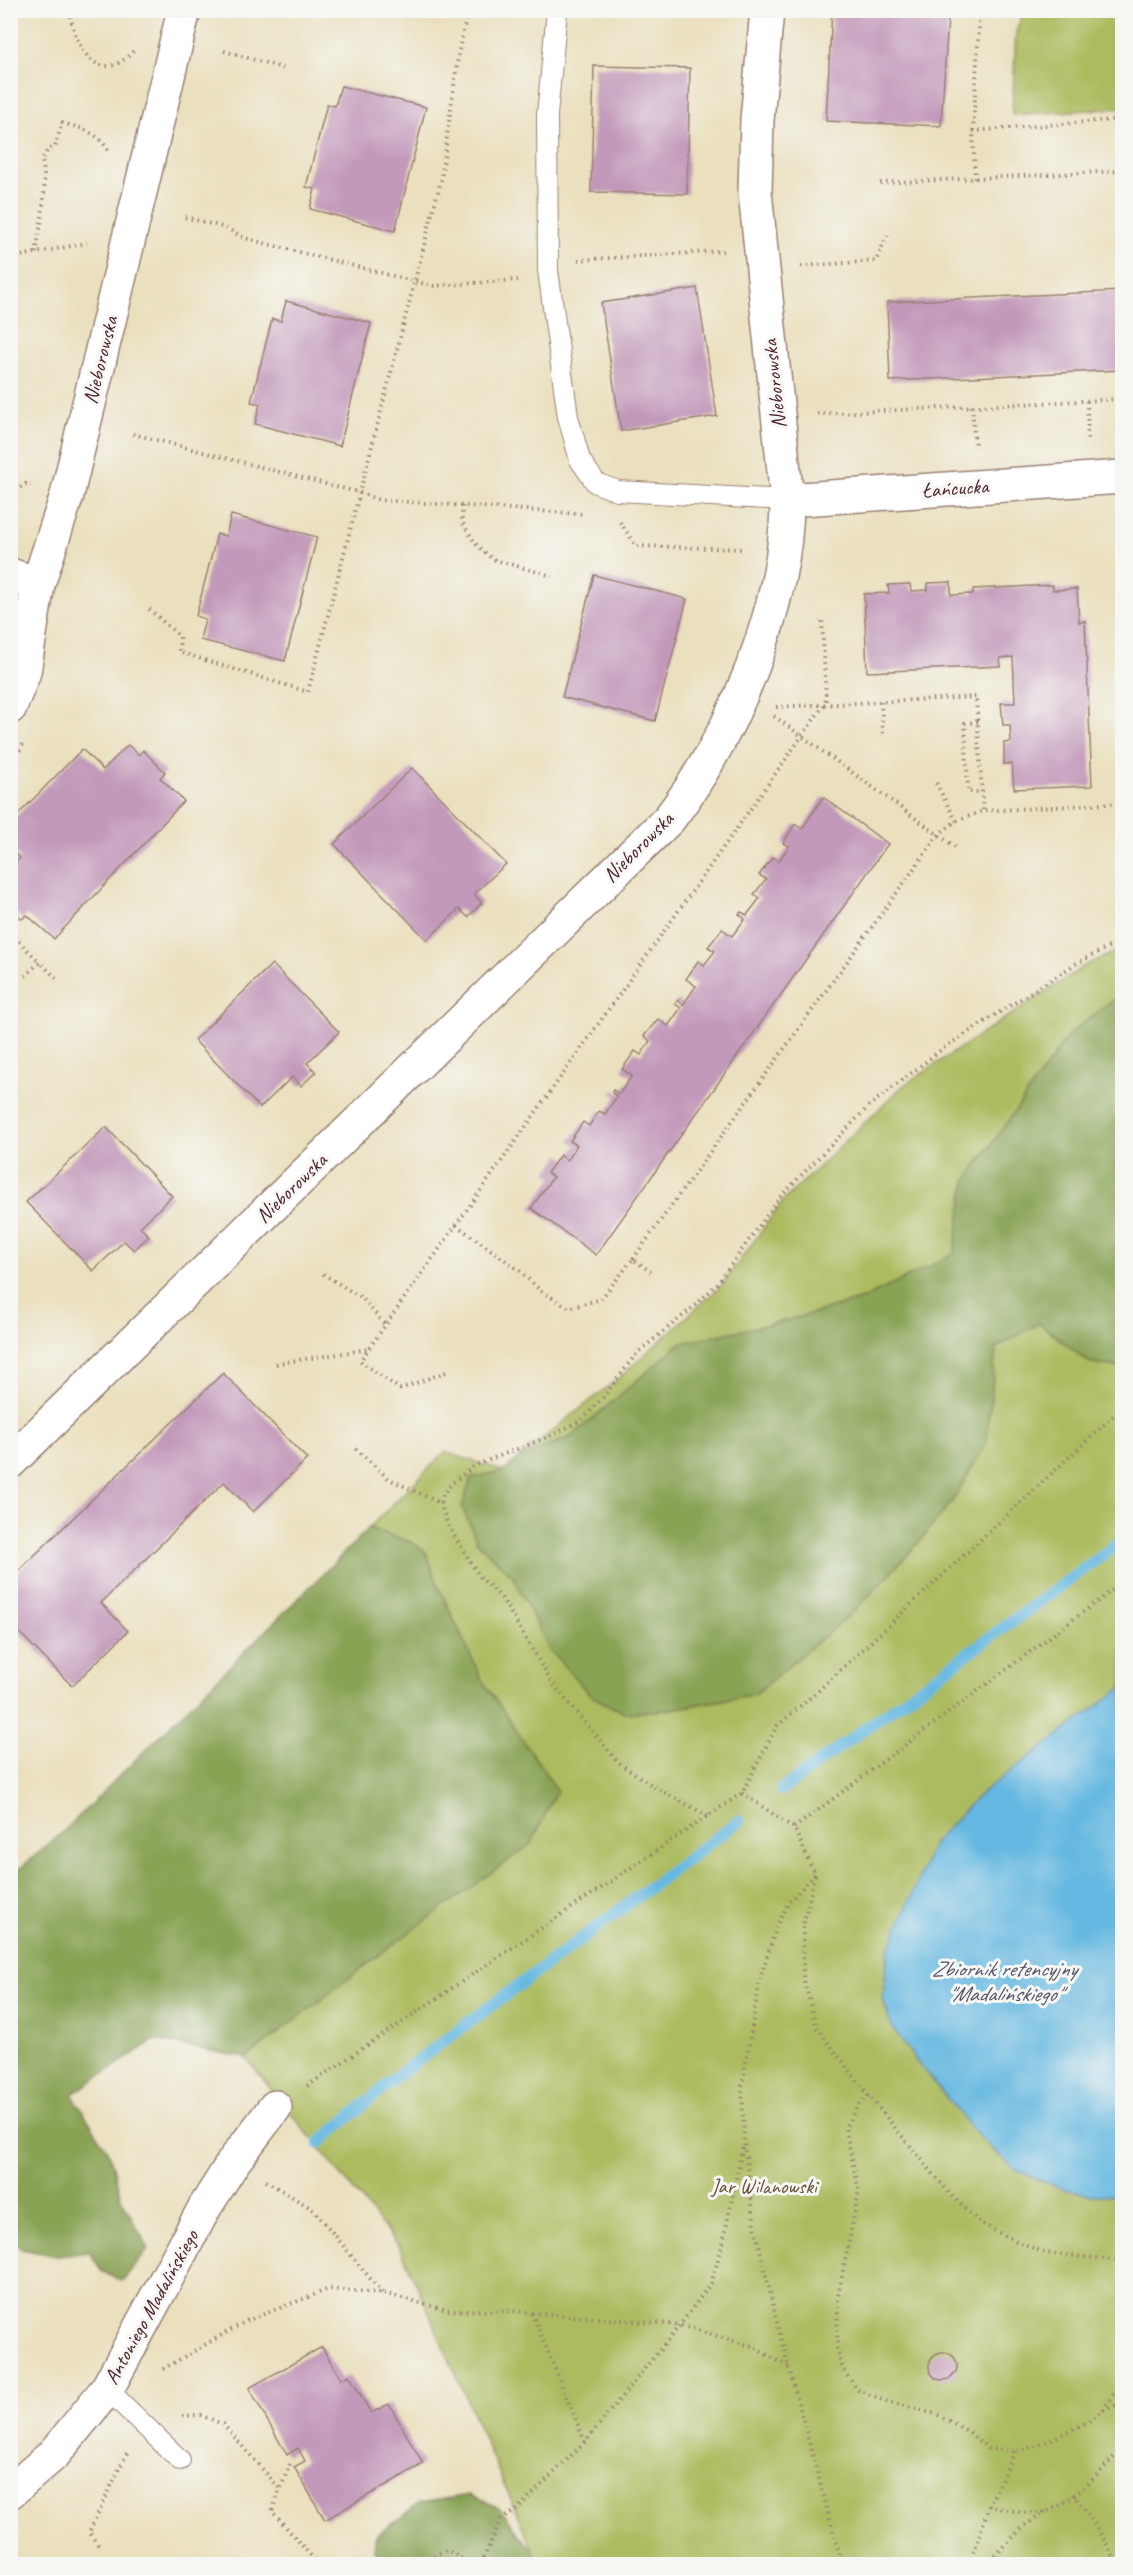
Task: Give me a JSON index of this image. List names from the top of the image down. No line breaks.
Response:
{"streets":{"street":["Nieborowska","Łańcucka","Antoniego Madalińskiego"]},"crossings":[["Nieborowska","Łańcucka"]],"water":["Zbiornik retencyjny \"Madalińskiego\""],"parks":["Jar Wilanowski"]}
